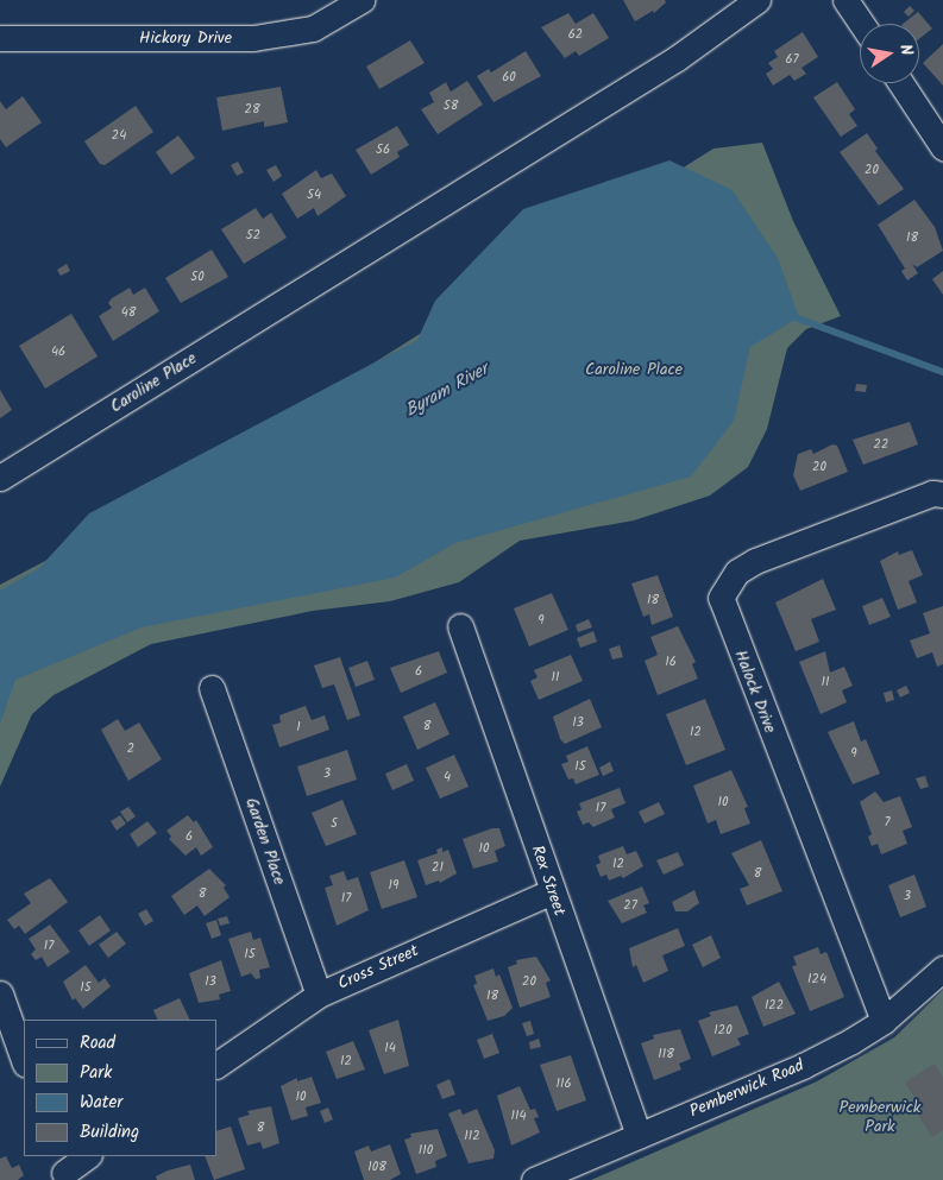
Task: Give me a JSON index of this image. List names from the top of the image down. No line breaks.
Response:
{"streets":{"street":["Hickory Drive","Caroline Place","Halock Drive","Garden Place","Rex Street","Cross Street","Pemberwick Road"]},"crossings":[["Halock Drive","Pemberwick Road"],["Garden Place","Cross Street"],["Rex Street","Cross Street"],["Rex Street","Pemberwick Road"]],"water":["Byram River"],"parks":["Caroline Place","Pemberwick Park"],"house_numbers":["62","67","60","58","28","24","56","20","54","52","18","50","48","46","22","20","18","9","16","6","11","11","13","8","1","12","2","9","15","3","4","10","17","7","5","6","10","12","21","8","19","8","3","17","27","17","15","124","13","20","15","18","122","120","14","118","12","116","10","114","8","112","110","108"],"legend":["Road","Park","Water","Building"],"north":"right"}
